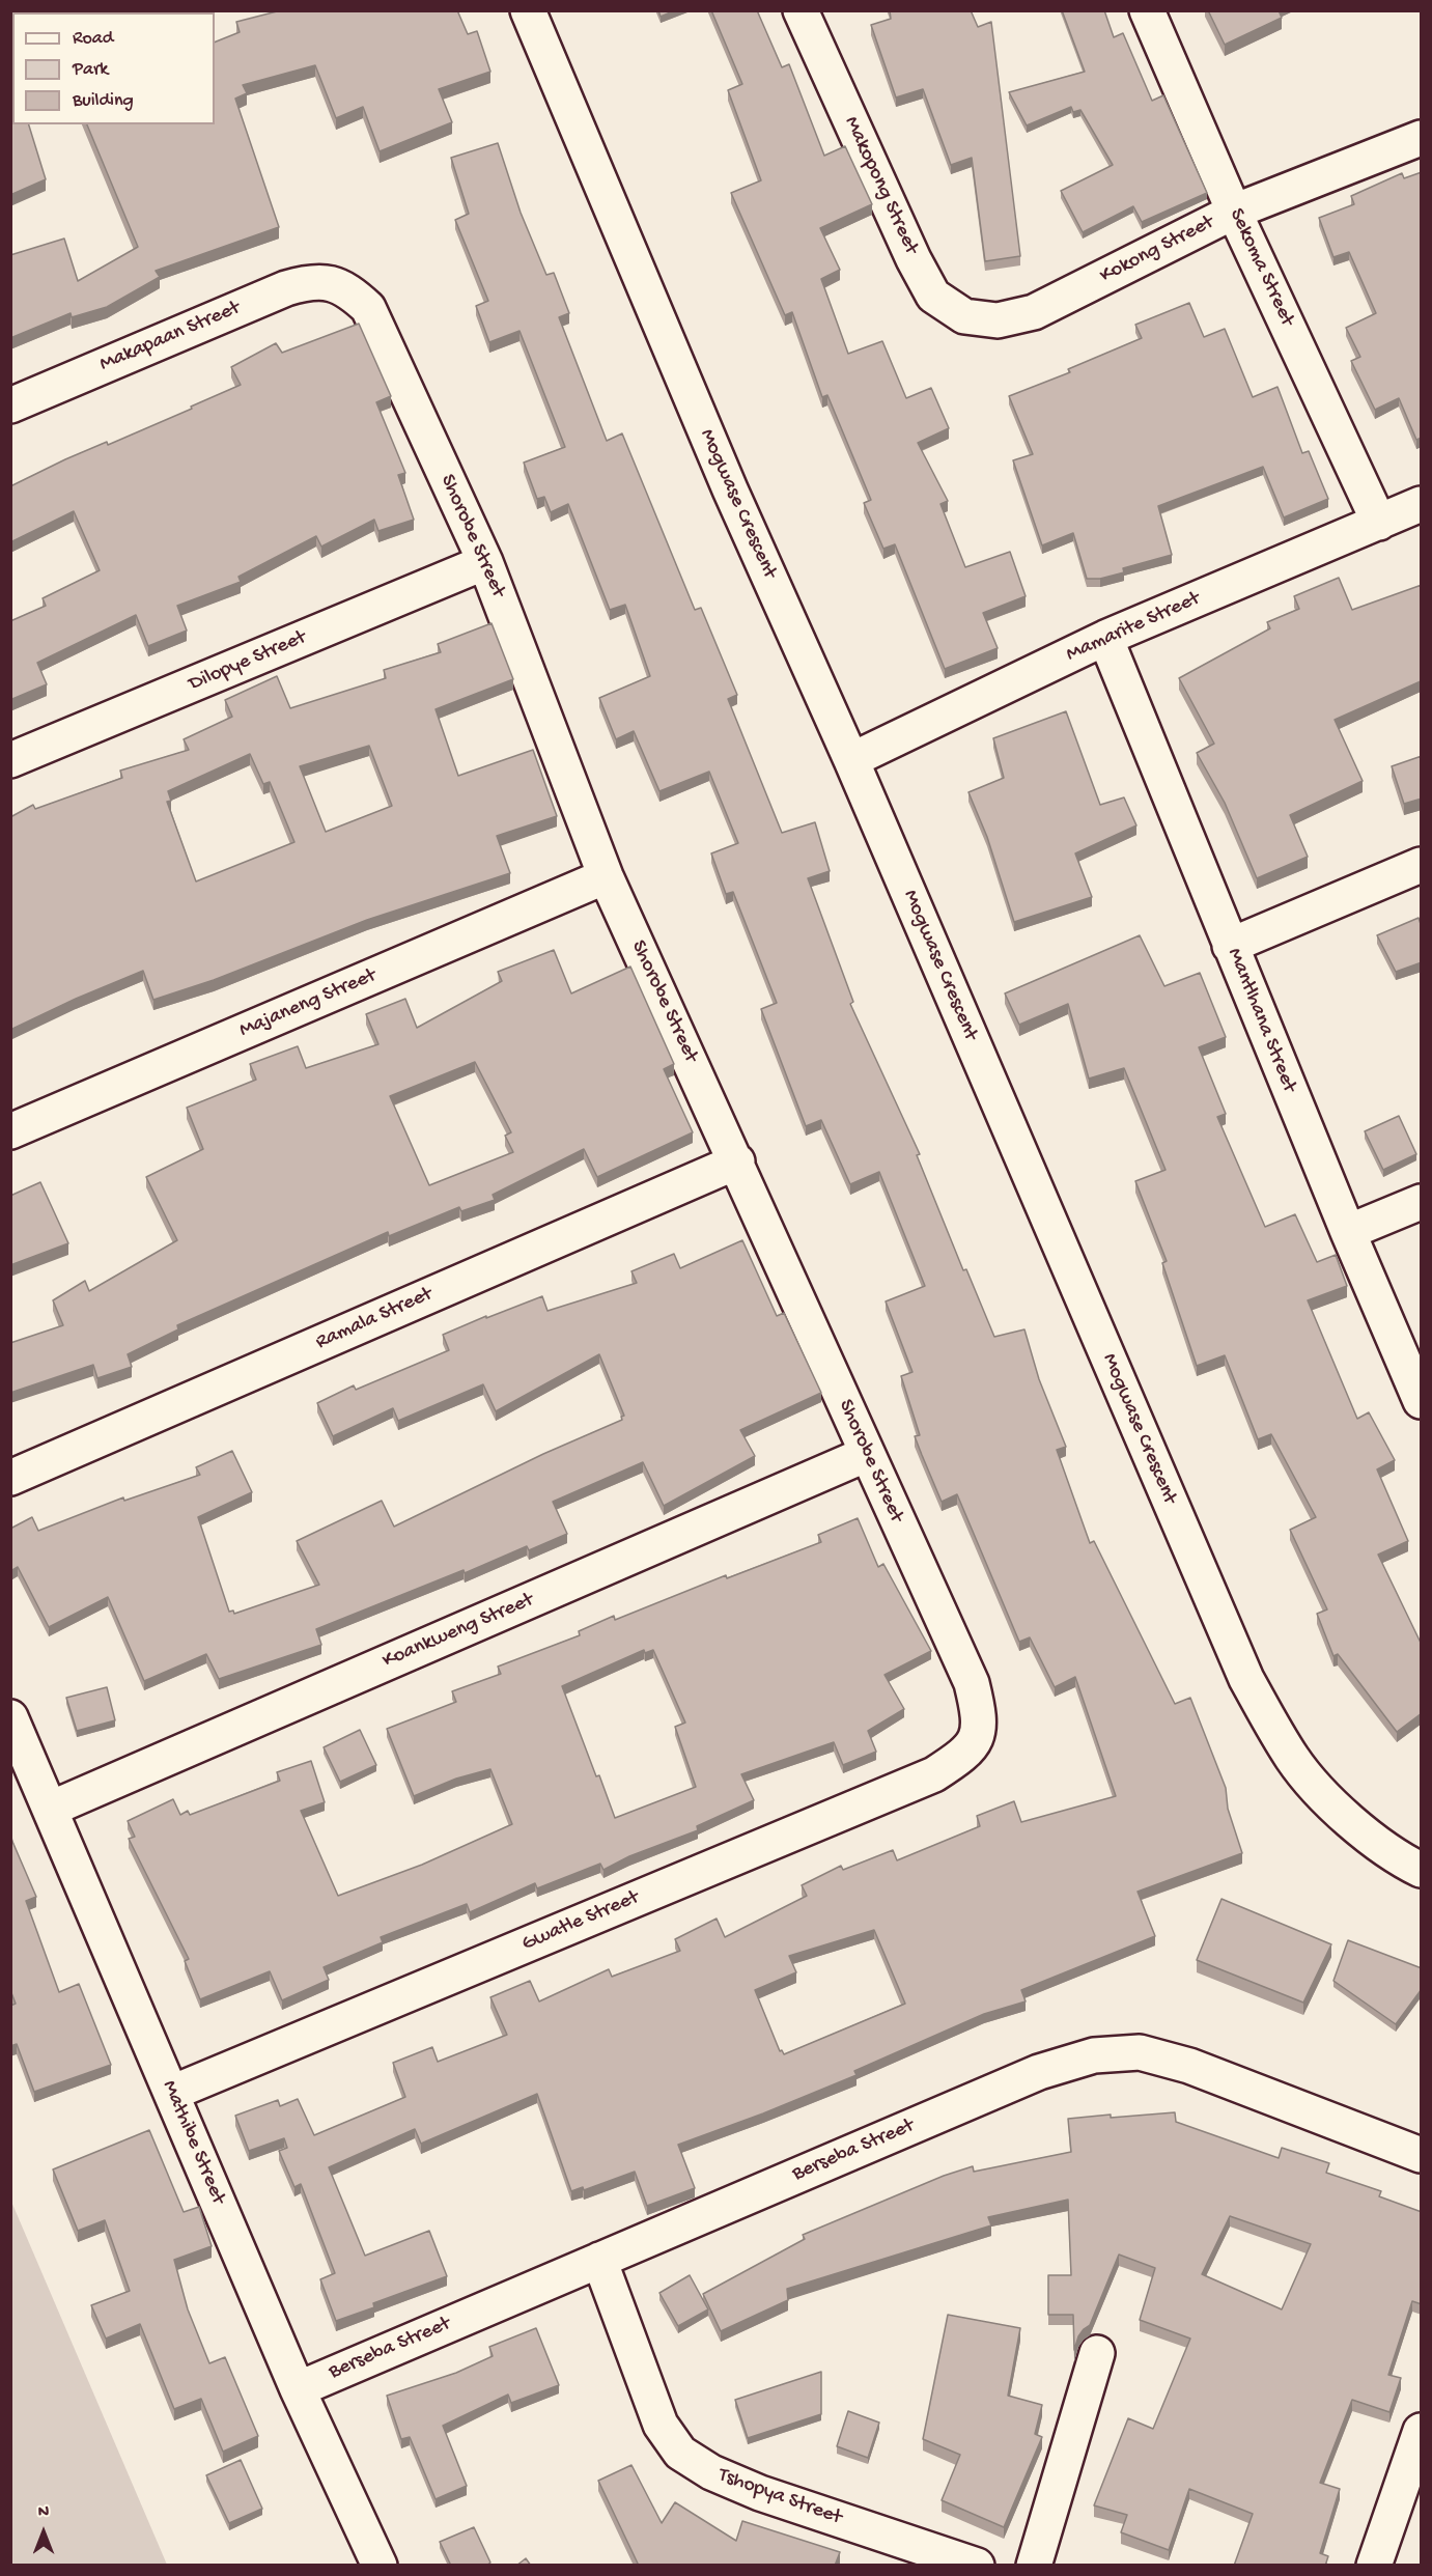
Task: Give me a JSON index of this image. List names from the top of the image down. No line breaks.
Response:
{"streets":{"street":["Makopong Street","Kokong Street","Sekoma Street","Makapaan Street","Mogwase Crescent","Shorobe Street","Mamarite Street","Dilopye Street","Majaneng Street","Mantlhana Street","Ramala Street","Koankweng Street","Gwatle Street","Mathibe Street","Berseba Street","Tshopya Street"]},"crossings":[["Makopong Street","Kokong Street"],["Kokong Street","Sekoma Street"],["Sekoma Street","Mamarite Street"],["Makapaan Street","Shorobe Street"],["Mogwase Crescent","Mamarite Street"],["Shorobe Street","Dilopye Street"],["Shorobe Street","Majaneng Street"],["Shorobe Street","Ramala Street"],["Shorobe Street","Koankweng Street"],["Shorobe Street","Gwatle Street"],["Mamarite Street","Mantlhana Street"],["Koankweng Street","Mathibe Street"],["Gwatle Street","Mathibe Street"],["Mathibe Street","Berseba Street"],["Berseba Street","Tshopya Street"]],"legend":["Road","Park","Building"],"north":"top"}
